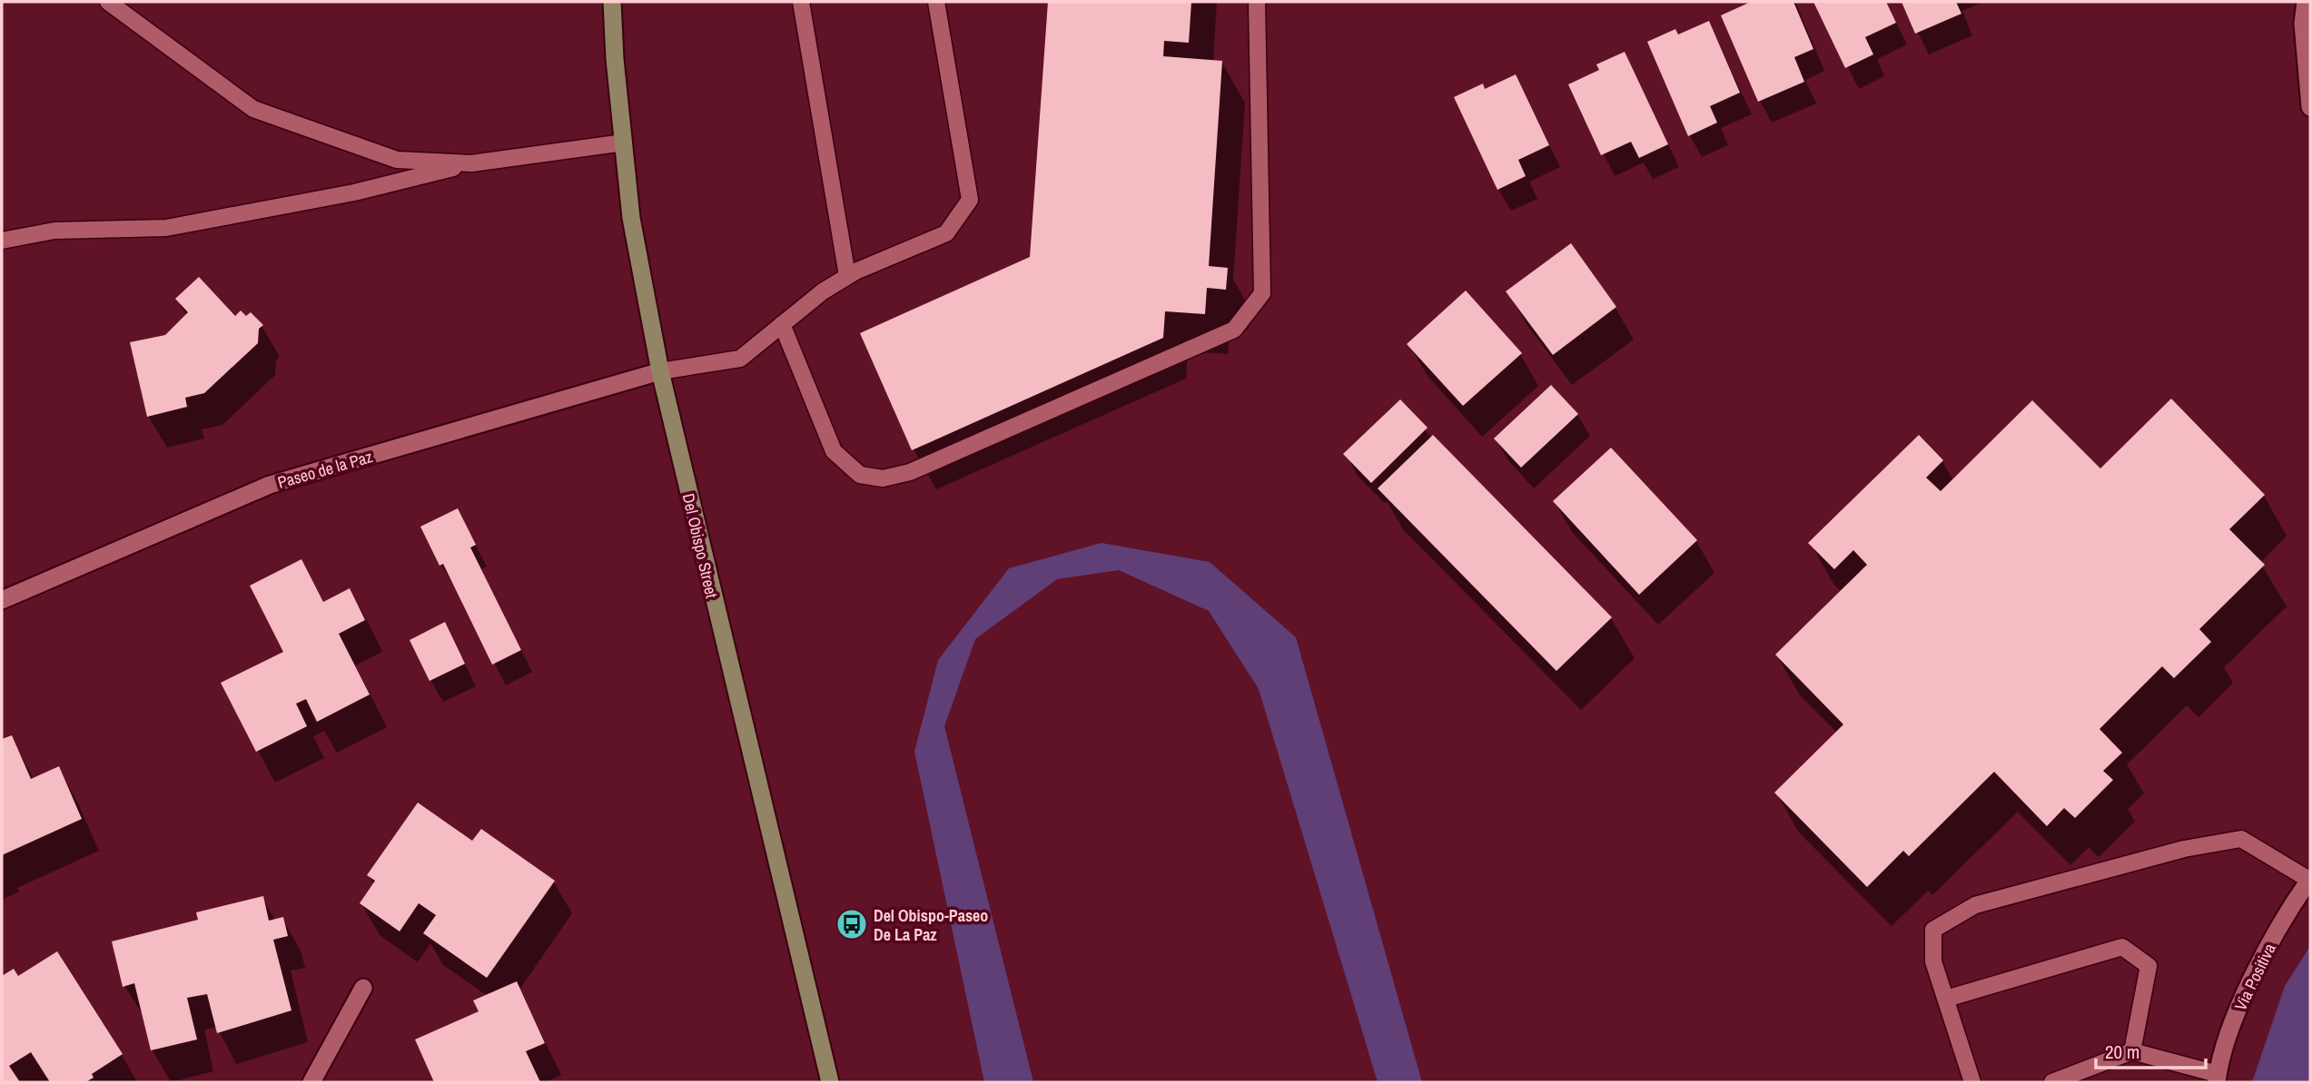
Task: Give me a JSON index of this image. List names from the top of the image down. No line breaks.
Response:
{"streets":{"main road":["Del Obispo Street"],"street":["Paseo de la Paz","Via Positiva"]},"crossings":[["Paseo de la Paz","Del Obispo Street"]],"places":{"bus stop":["Del Obispo-Paseo De La Paz"]},"scale_bar":"20 m"}
